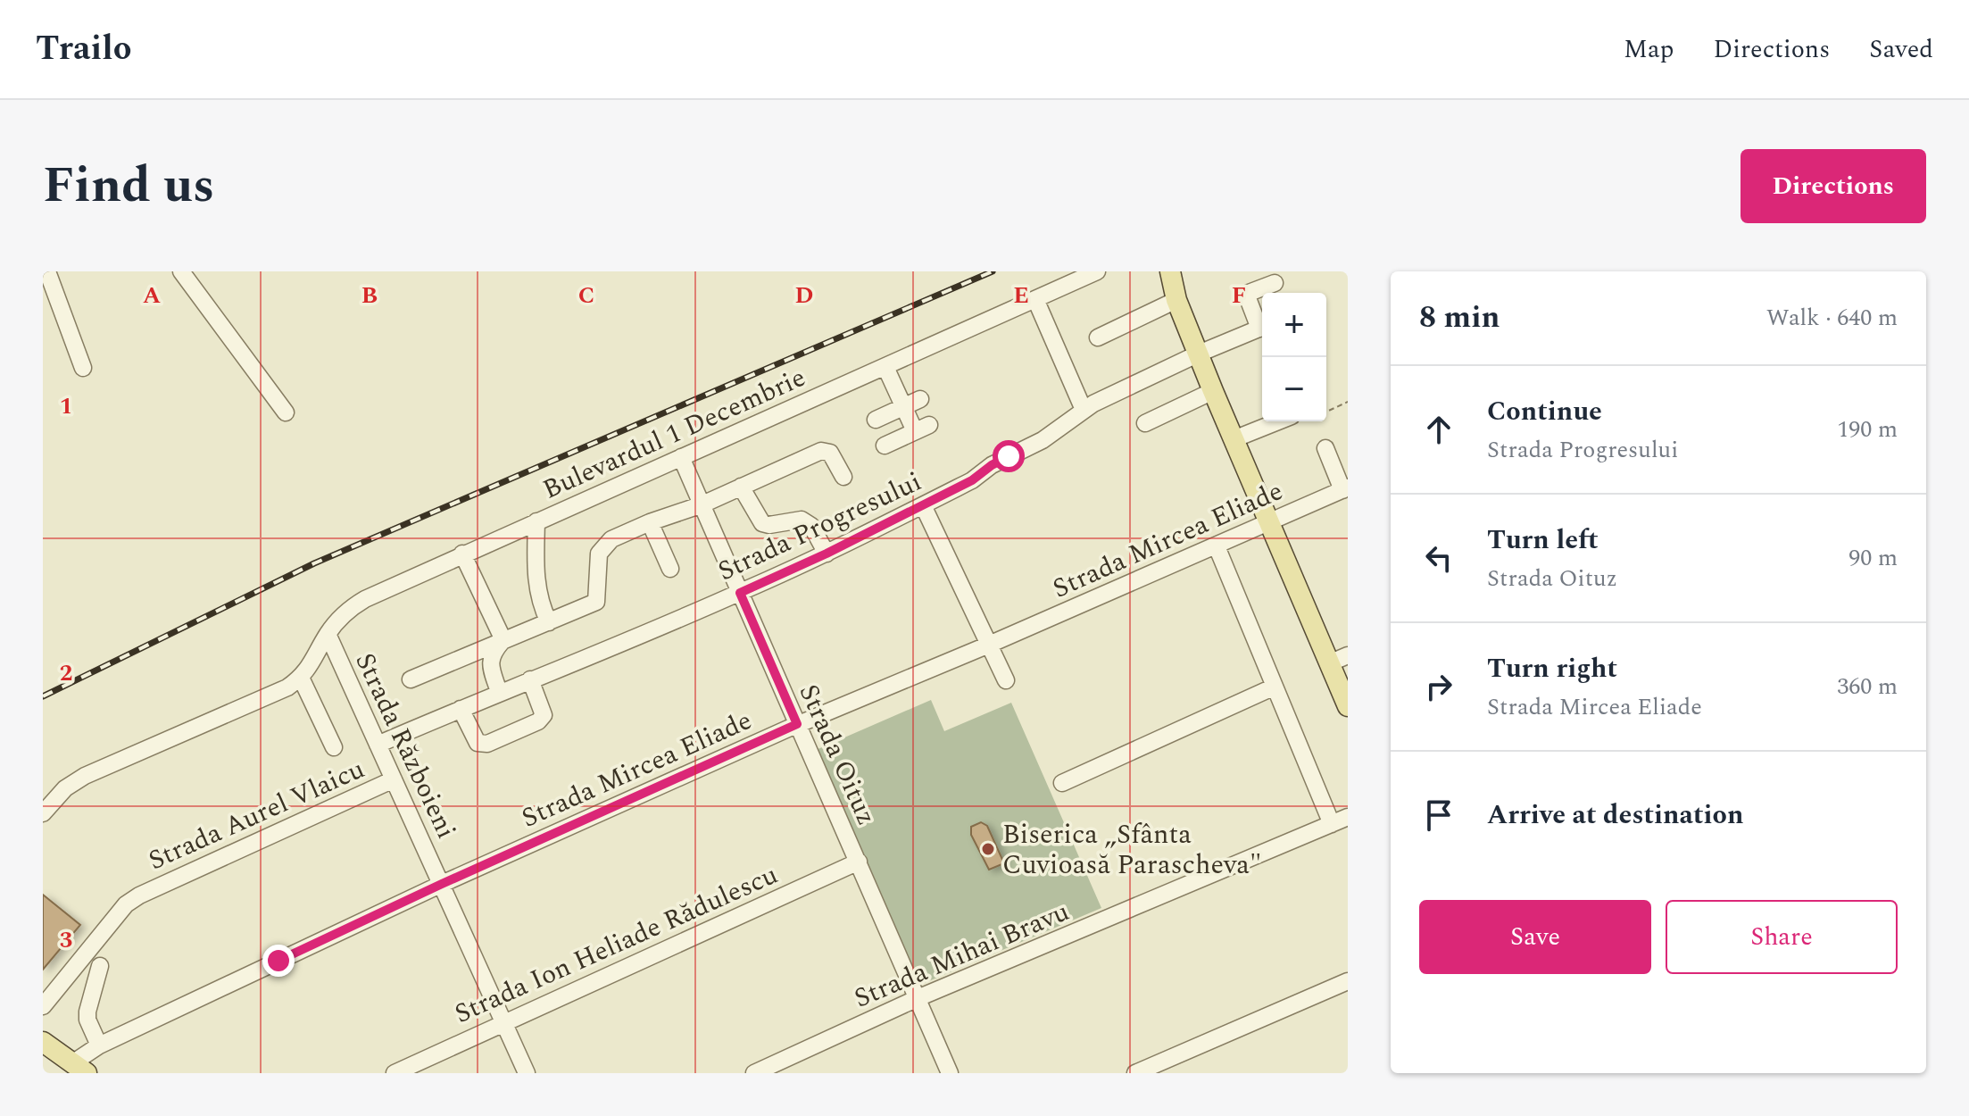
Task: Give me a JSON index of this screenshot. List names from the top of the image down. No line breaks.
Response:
{"streets":{"street":["Bulevardul 1 Decembrie","Strada Progresului","Strada Mircea Eliade","Strada Războieni","Strada Oituz","Strada Aurel Vlaicu","Strada Ion Heliade Rădulescu","Strada Mihai Bravu"]},"crossings":[["Bulevardul 1 Decembrie","Strada Războieni"],["Bulevardul 1 Decembrie","Strada Oituz"],["Strada Progresului","Strada Războieni"],["Strada Progresului","Strada Oituz"],["Strada Mircea Eliade","Strada Războieni"],["Strada Mircea Eliade","Strada Oituz"],["Strada Războieni","Strada Aurel Vlaicu"],["Strada Războieni","Strada Ion Heliade Rădulescu"],["Strada Oituz","Strada Ion Heliade Rădulescu"],["Strada Oituz","Strada Mihai Bravu"]],"places":["Biserica „Sfânta Cuvioasă Parascheva\""],"page":{"header":"Trailo","nav":["Map","Directions","Saved"],"title":"Find us","buttons":["Directions",["Save","Share"]],"heading":["8 min","Walk · 640 m"],"map_buttons":["+","−"],"list":[["Continue","Strada Progresului","190 m"],["Turn left","Strada Oituz","90 m"],["Turn right","Strada Mircea Eliade","360 m"],"Arrive at destination"]},"grid":{"columns":["A","B","C","D","E","F"],"rows":["1","2","3"]}}
